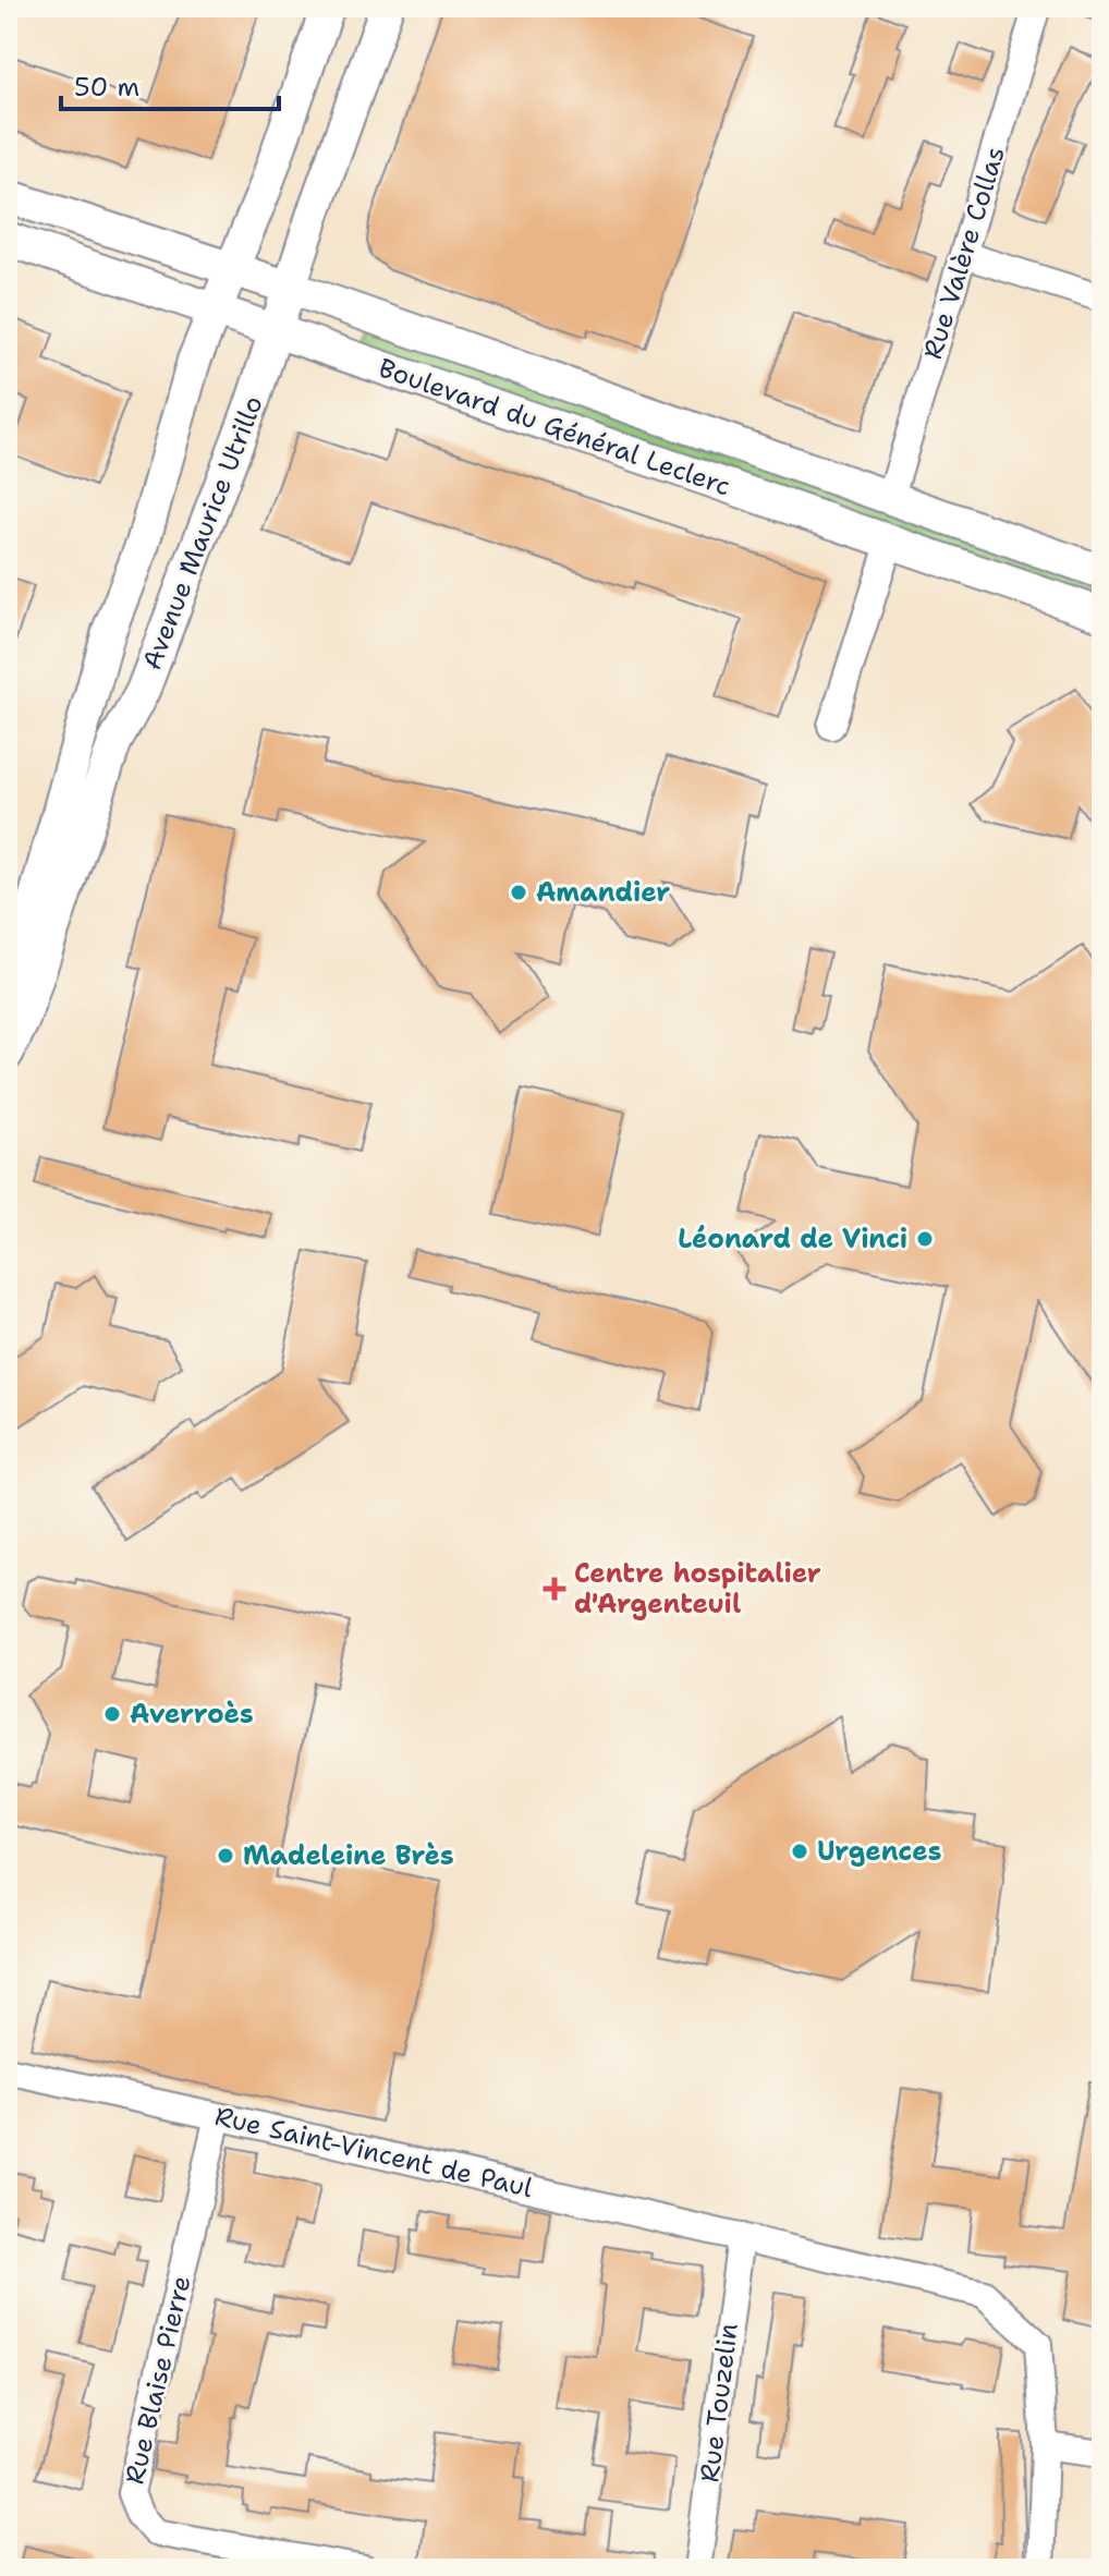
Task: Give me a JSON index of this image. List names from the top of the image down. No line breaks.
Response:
{"streets":{"street":["Rue Valère Collas","Boulevard du Général Leclerc","Avenue Maurice Utrillo","Rue Saint-Vincent de Paul","Rue Blaise Pierre","Rue Touzelin"]},"crossings":[["Rue Valère Collas","Boulevard du Général Leclerc"],["Boulevard du Général Leclerc","Avenue Maurice Utrillo"],["Rue Saint-Vincent de Paul","Rue Blaise Pierre"],["Rue Saint-Vincent de Paul","Rue Touzelin"]],"places":{"other":["Amandier","Léonard de Vinci","Averroès","Urgences","Madeleine Brès"],"health":["Centre hospitalier d'Argenteuil"]},"scale_bar":"50 m"}
